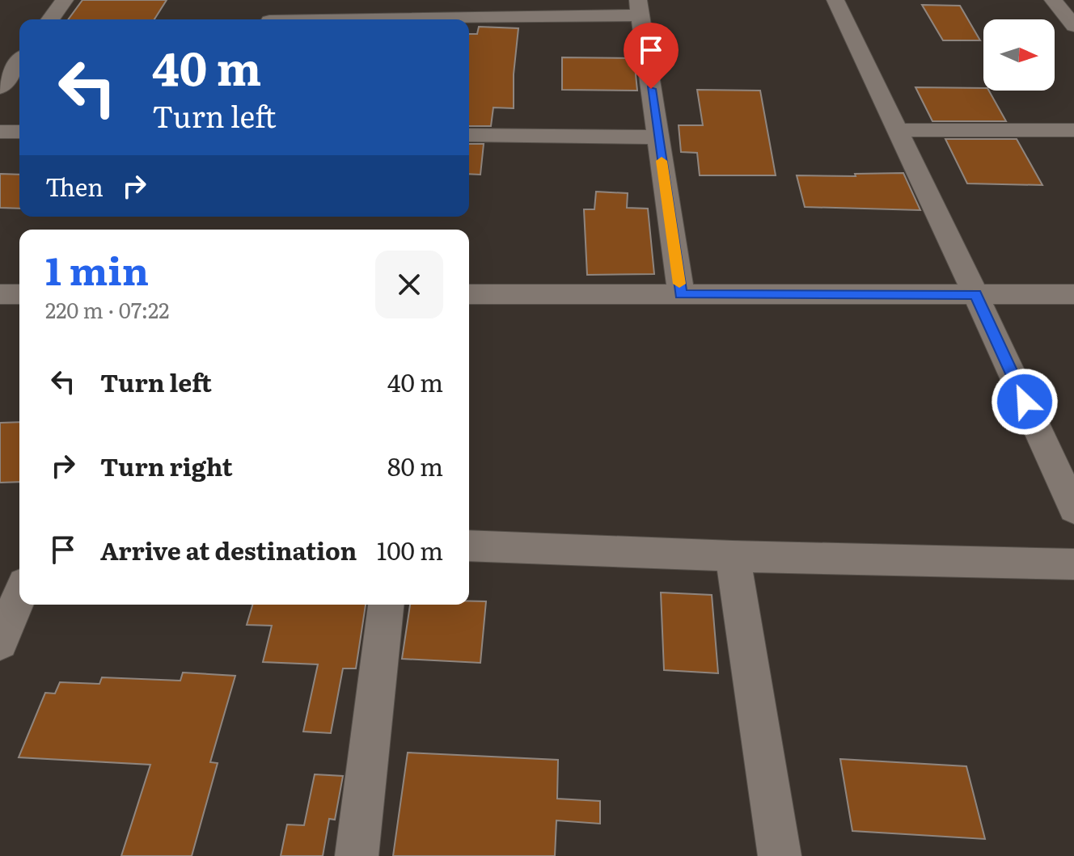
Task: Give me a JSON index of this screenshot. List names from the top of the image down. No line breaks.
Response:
{"north":"right","page":{"turn":["40 m","Turn left"],"then":"Then","heading":["1 min","220 m · 07:22"],"list":[{"name":"Turn left","value":"40 m"},{"name":"Turn right","value":"80 m"},{"name":"Arrive at destination","value":"100 m"}]}}
